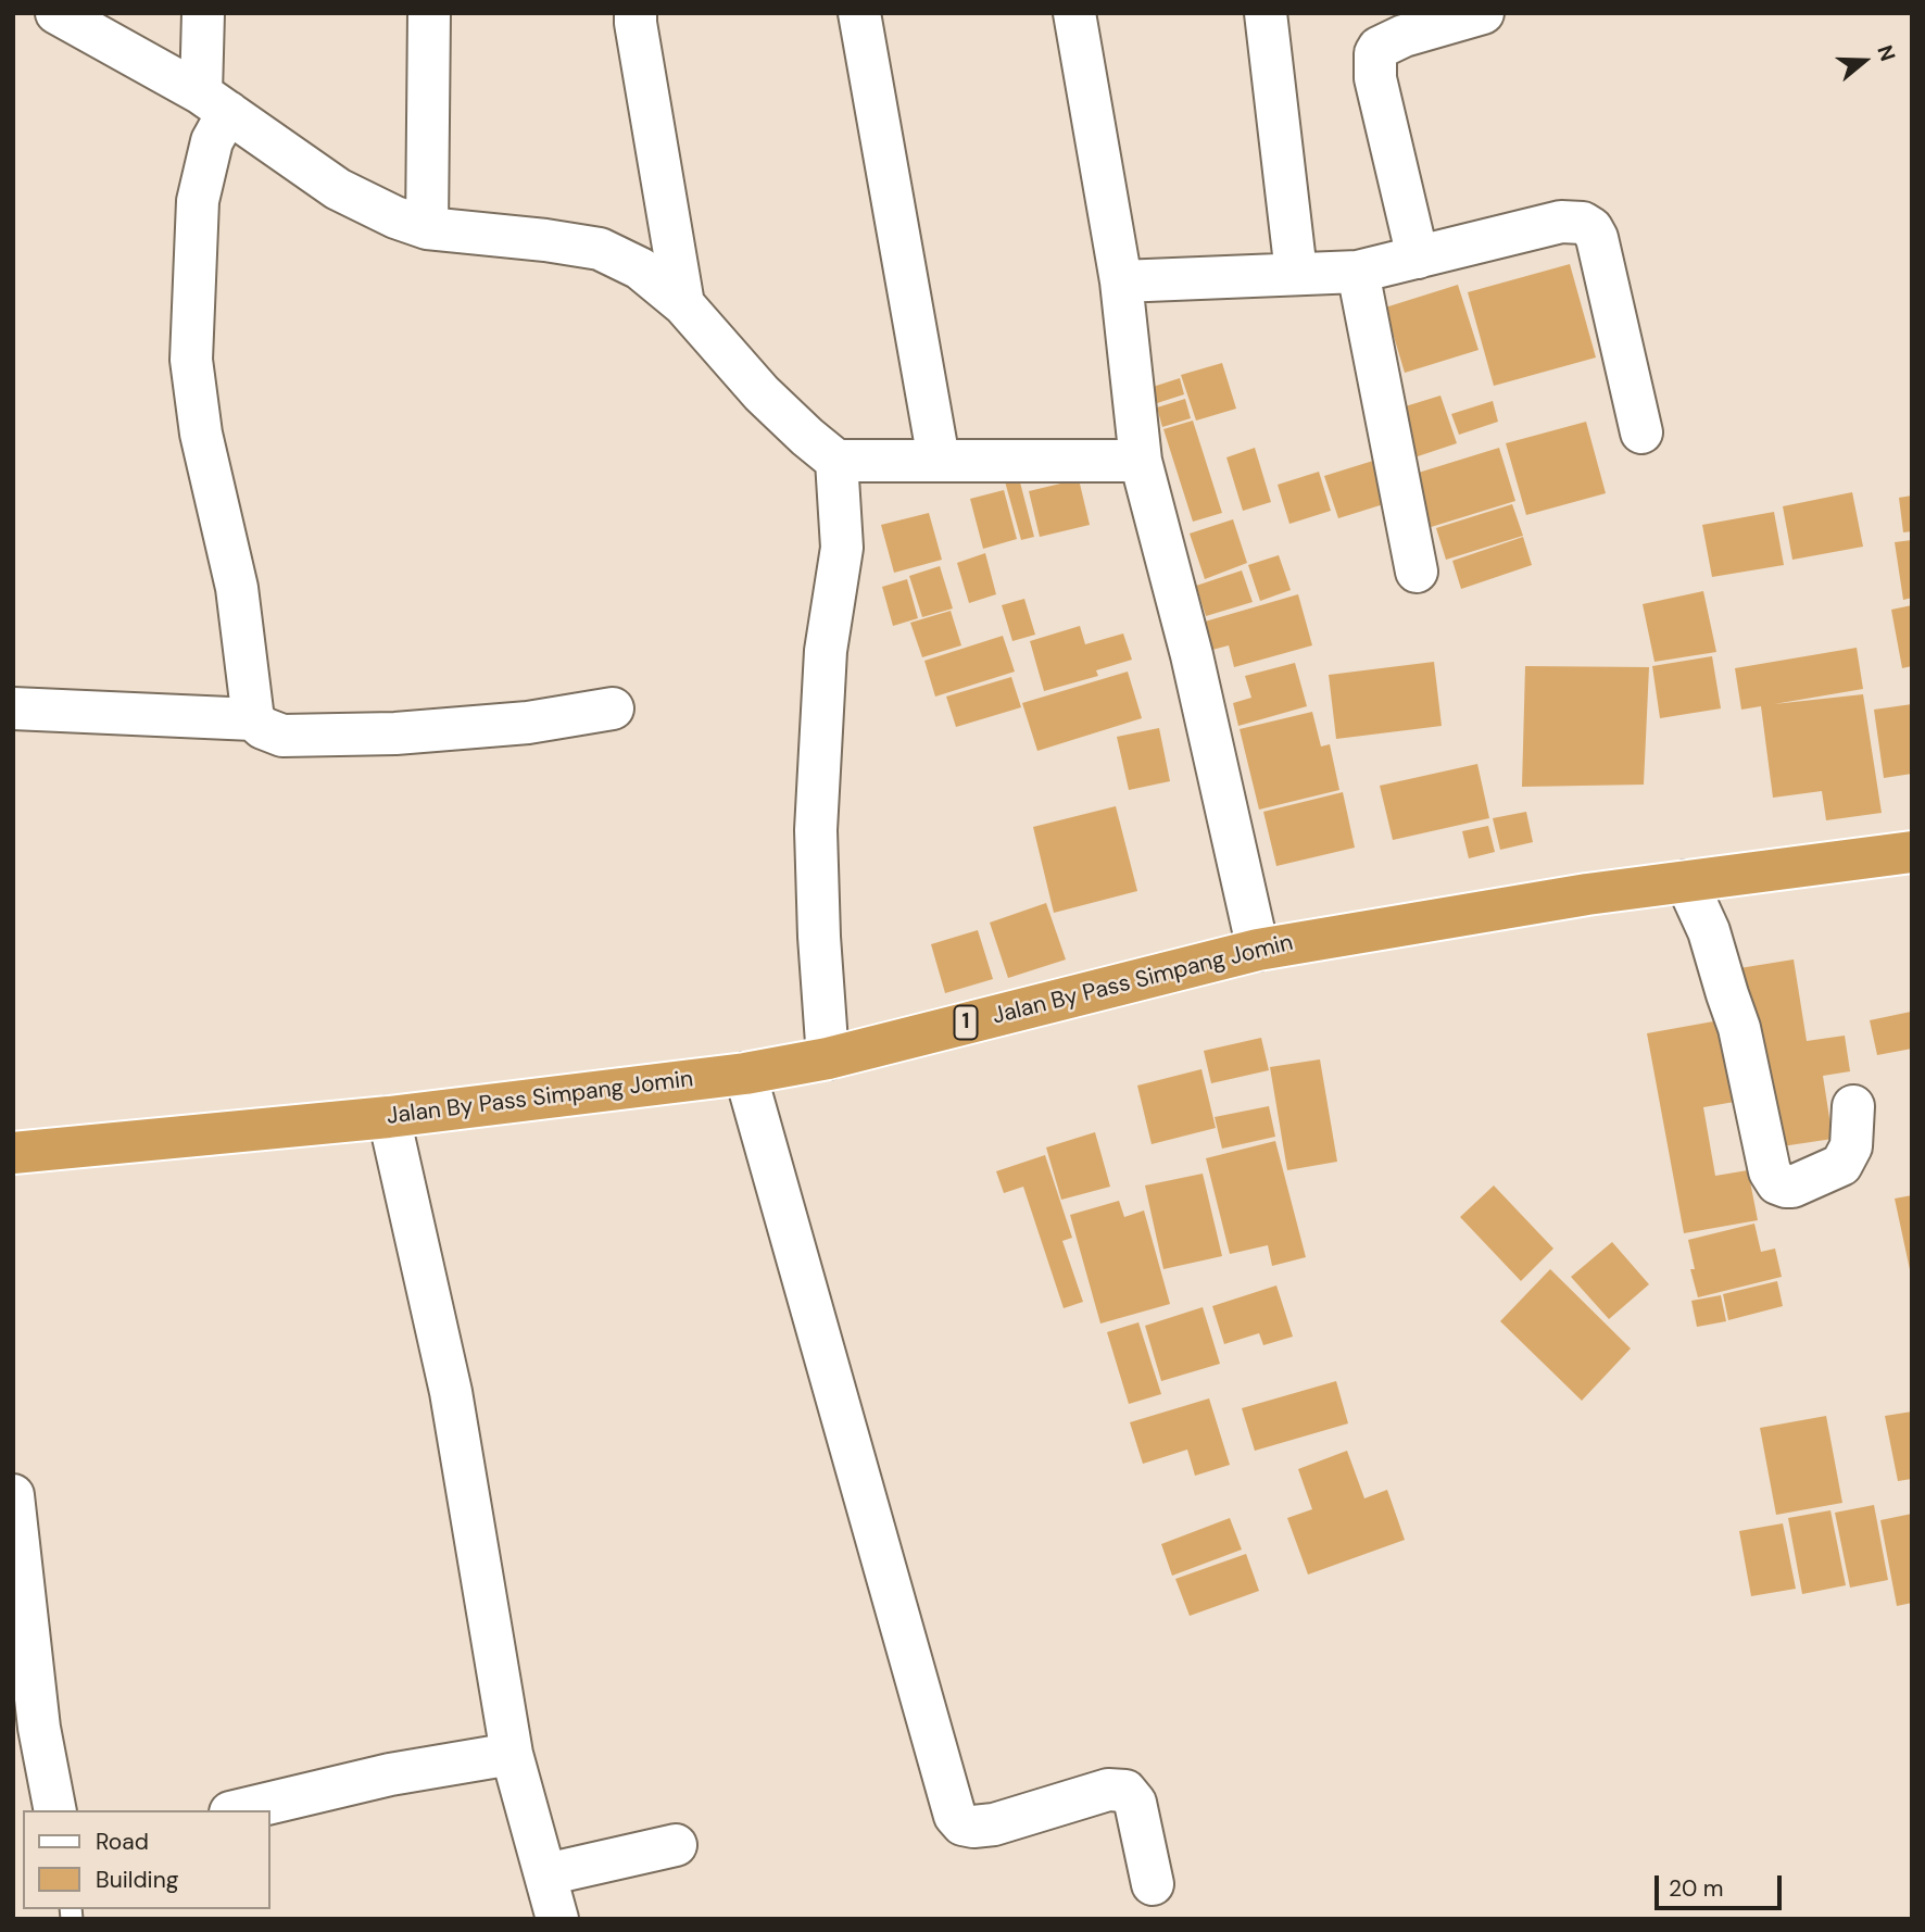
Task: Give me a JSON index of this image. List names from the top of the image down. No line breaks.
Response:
{"streets":{"highway":["Jalan By Pass Simpang Jomin","1"]},"legend":["Road","Building"],"scale_bar":"20 m","north":"right"}
